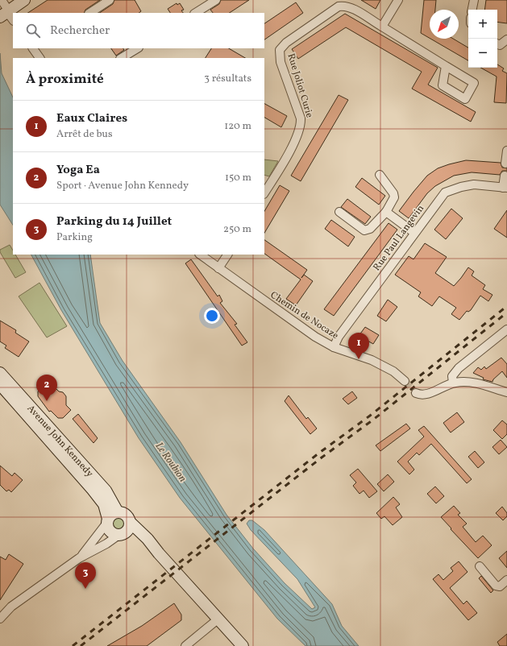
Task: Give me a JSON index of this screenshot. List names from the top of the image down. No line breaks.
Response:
{"streets":{"main road":["Avenue John Kennedy"],"street":["Rue Joliot Curie","Rue Paul Langevin","Chemin de Nocaze"]},"crossings":[["Rue Paul Langevin","Chemin de Nocaze"]],"water":["Le Roubion"],"north":"bottom left","page":{"map_buttons":["+","−"],"search":"Rechercher","heading":["À proximité","3 résultats"],"list":[{"mark":"1","name":"Eaux Claires","note":"Arrêt de bus","value":"120 m"},{"mark":"2","name":"Yoga Ea","note":"Sport · Avenue John Kennedy","value":"150 m"},{"mark":"3","name":"Parking du 14 Juillet","note":"Parking","value":"250 m"}],"pins":["1","2","3"]}}
